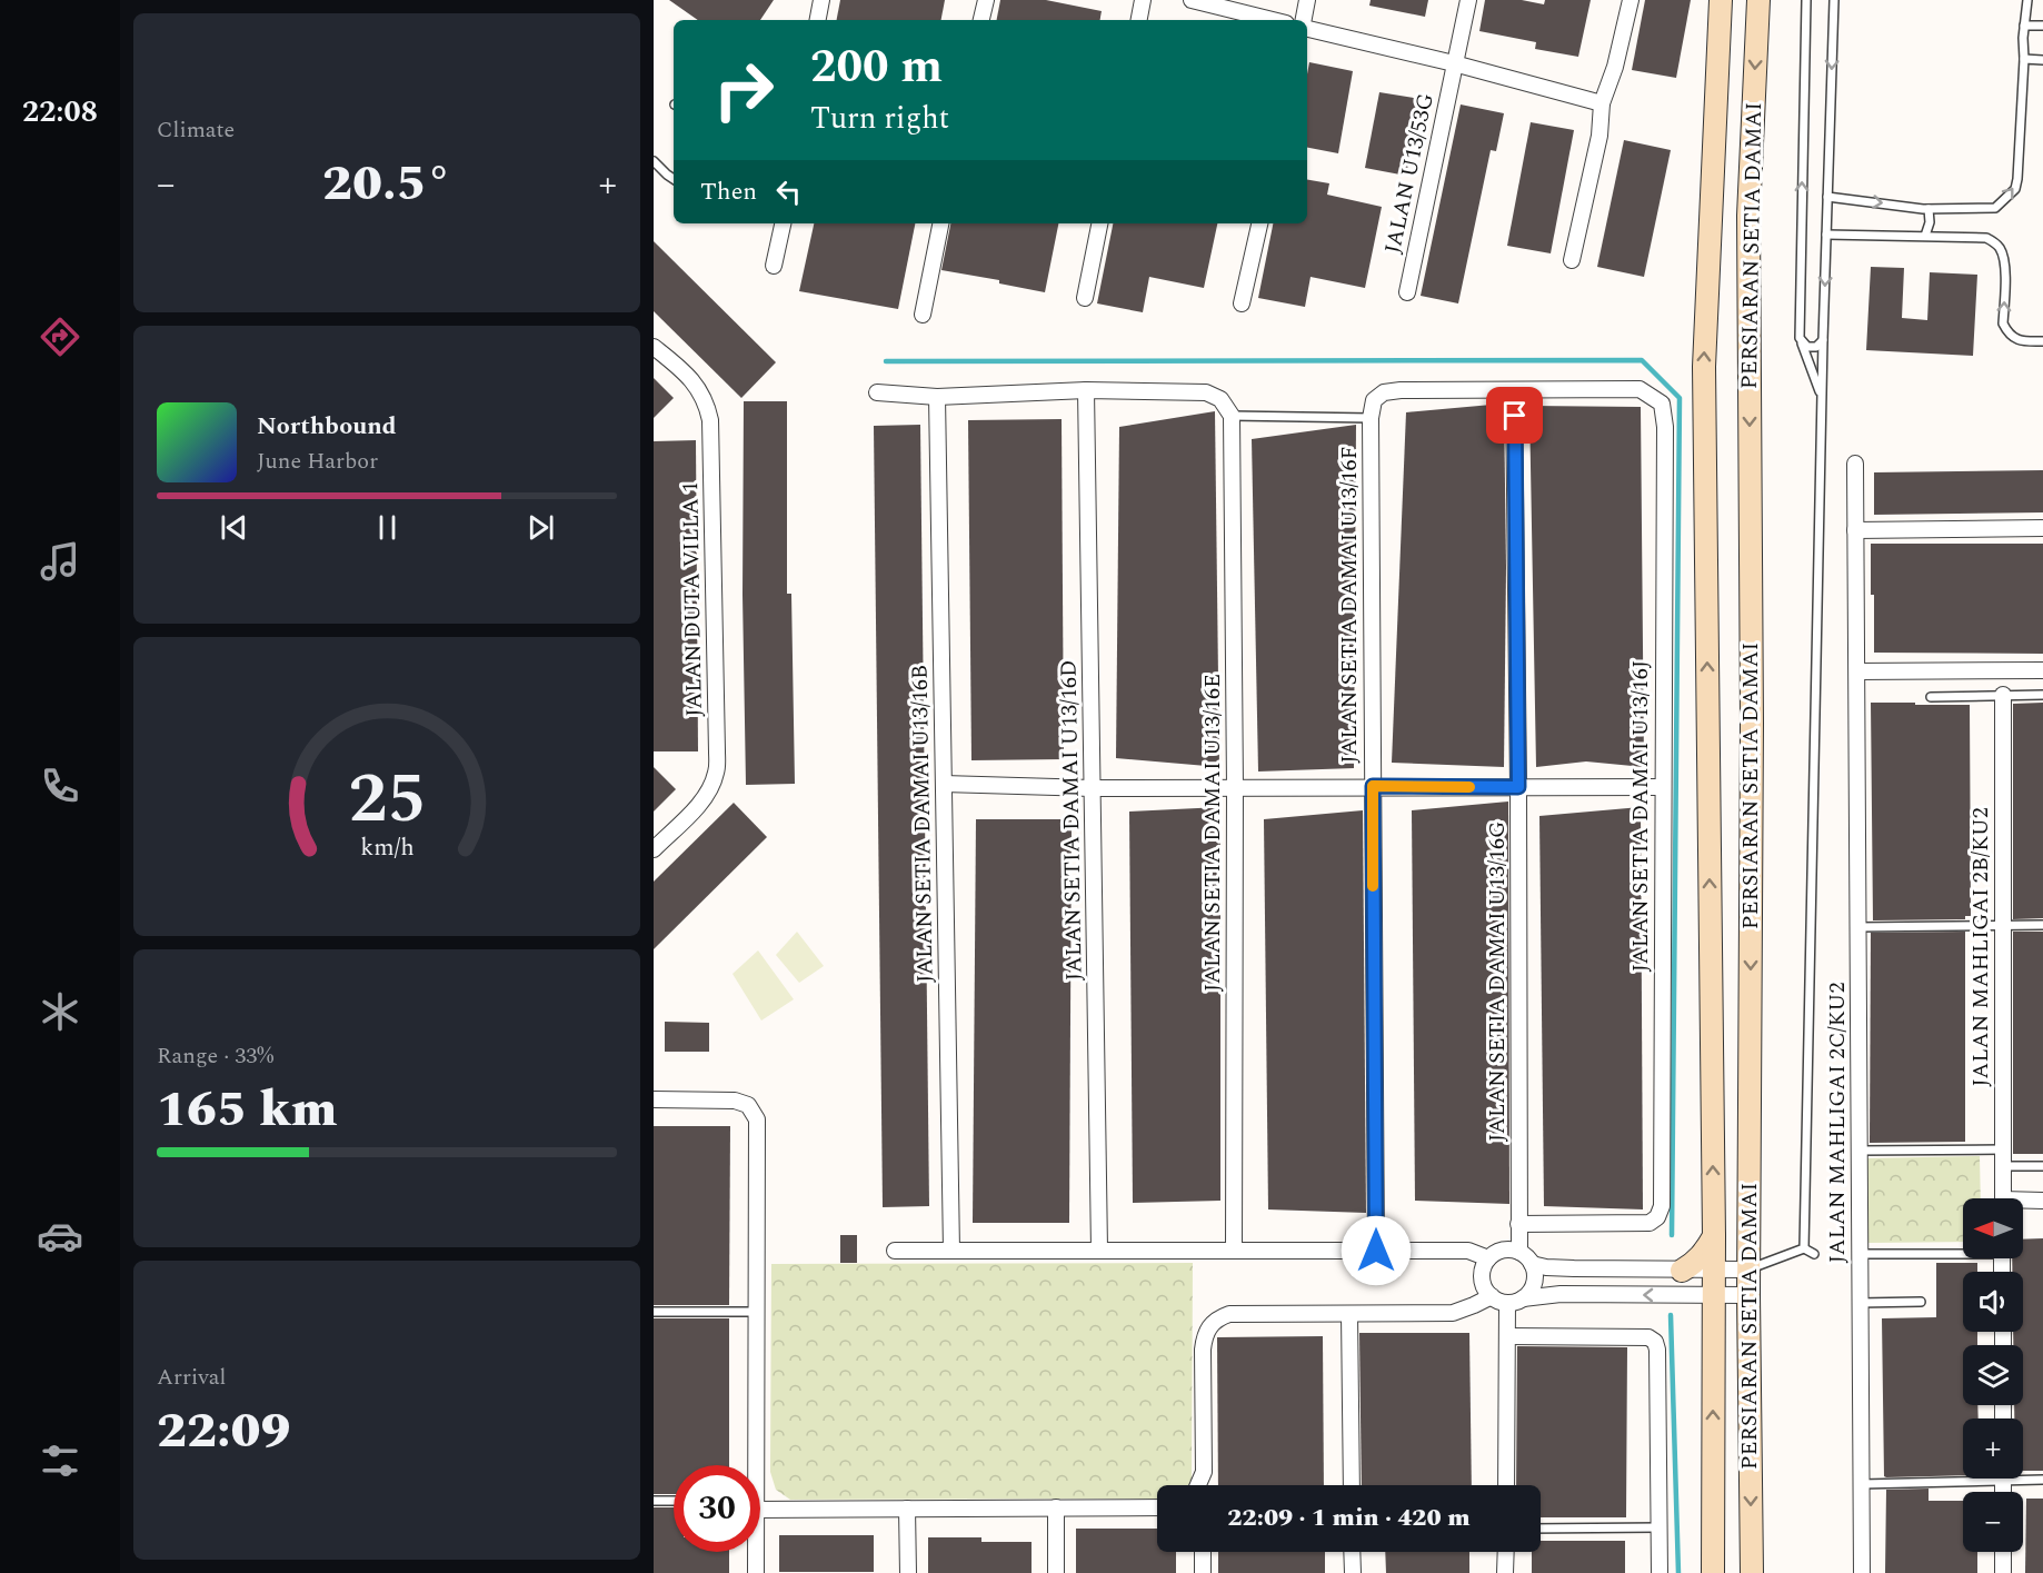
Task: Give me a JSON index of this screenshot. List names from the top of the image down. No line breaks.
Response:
{"streets":{"street":["JALAN U13/53G","PERSIARAN SETIA DAMAI","JALAN DUTA VILLA 1","JALAN SETIA DAMAI U13/16F","JALAN SETIA DAMAI U13/16J","JALAN SETIA DAMAI U13/16D","JALAN SETIA DAMAI U13/16B","JALAN SETIA DAMAI U13/16E","JALAN MAHLIGAI 2B/KU2","JALAN SETIA DAMAI U13/16G","JALAN MAHLIGAI 2C/KU2"]},"crossings":[["JALAN SETIA DAMAI U13/16F","JALAN SETIA DAMAI U13/16J"],["JALAN SETIA DAMAI U13/16F","JALAN SETIA DAMAI U13/16G"],["JALAN SETIA DAMAI U13/16J","JALAN SETIA DAMAI U13/16G"]],"north":"left","page":{"tabs":"22:08","tile":["Climate",["Range · 33%","165 km"],["Arrival","22:09"]],"turn":["200 m","Turn right"],"heat":["−","20.5°","+"],"then":"Then","song":["Northbound","June Harbor"],"map_buttons":["+","−"],"limit":"30","trip":"22:09 · 1 min · 420 m","gauge":["25","km/h"]}}
